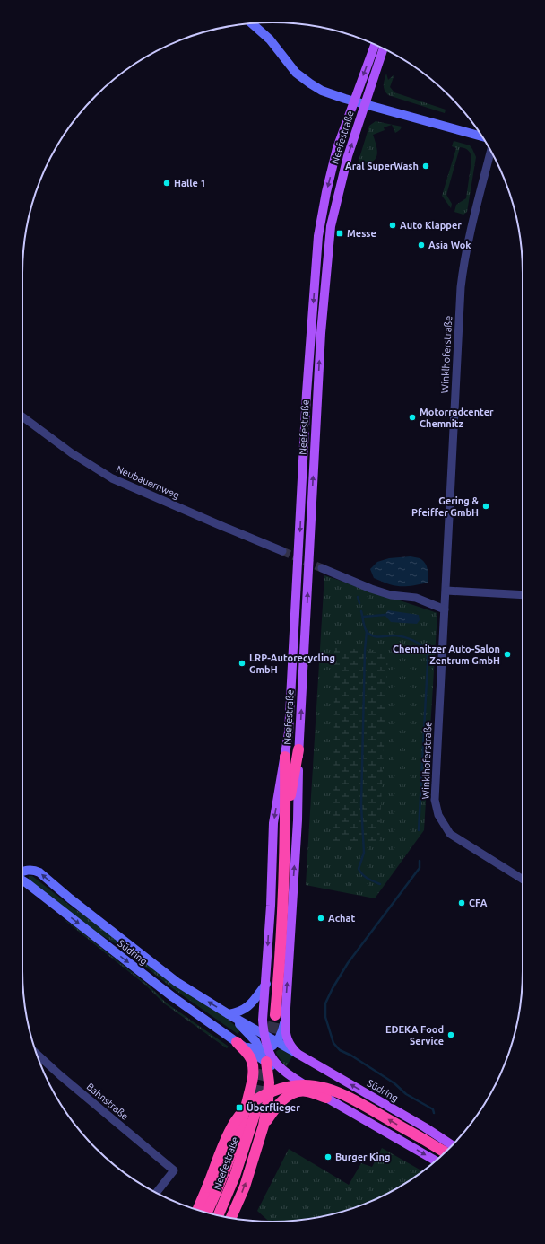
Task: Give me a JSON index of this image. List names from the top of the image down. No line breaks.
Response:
{"streets":{"highway":["Neefestraße"],"main road":["Südring"],"street":["Winklhoferstraße","Neubauernweg","Bahnstraße"]},"crossings":[["Neefestraße","Südring"]],"places":{"other":["Aral SuperWash","Halle 1","Auto Klapper","Asia Wok","Motorradcenter Chemnitz","Gering & Pfeiffer GmbH","Chemnitzer Auto-Salon Zentrum GmbH","LRP-Autorecycling GmbH","CFA","Achat","EDEKA Food Service","Burger King"],"transit":["Messe","Überflieger"]}}
